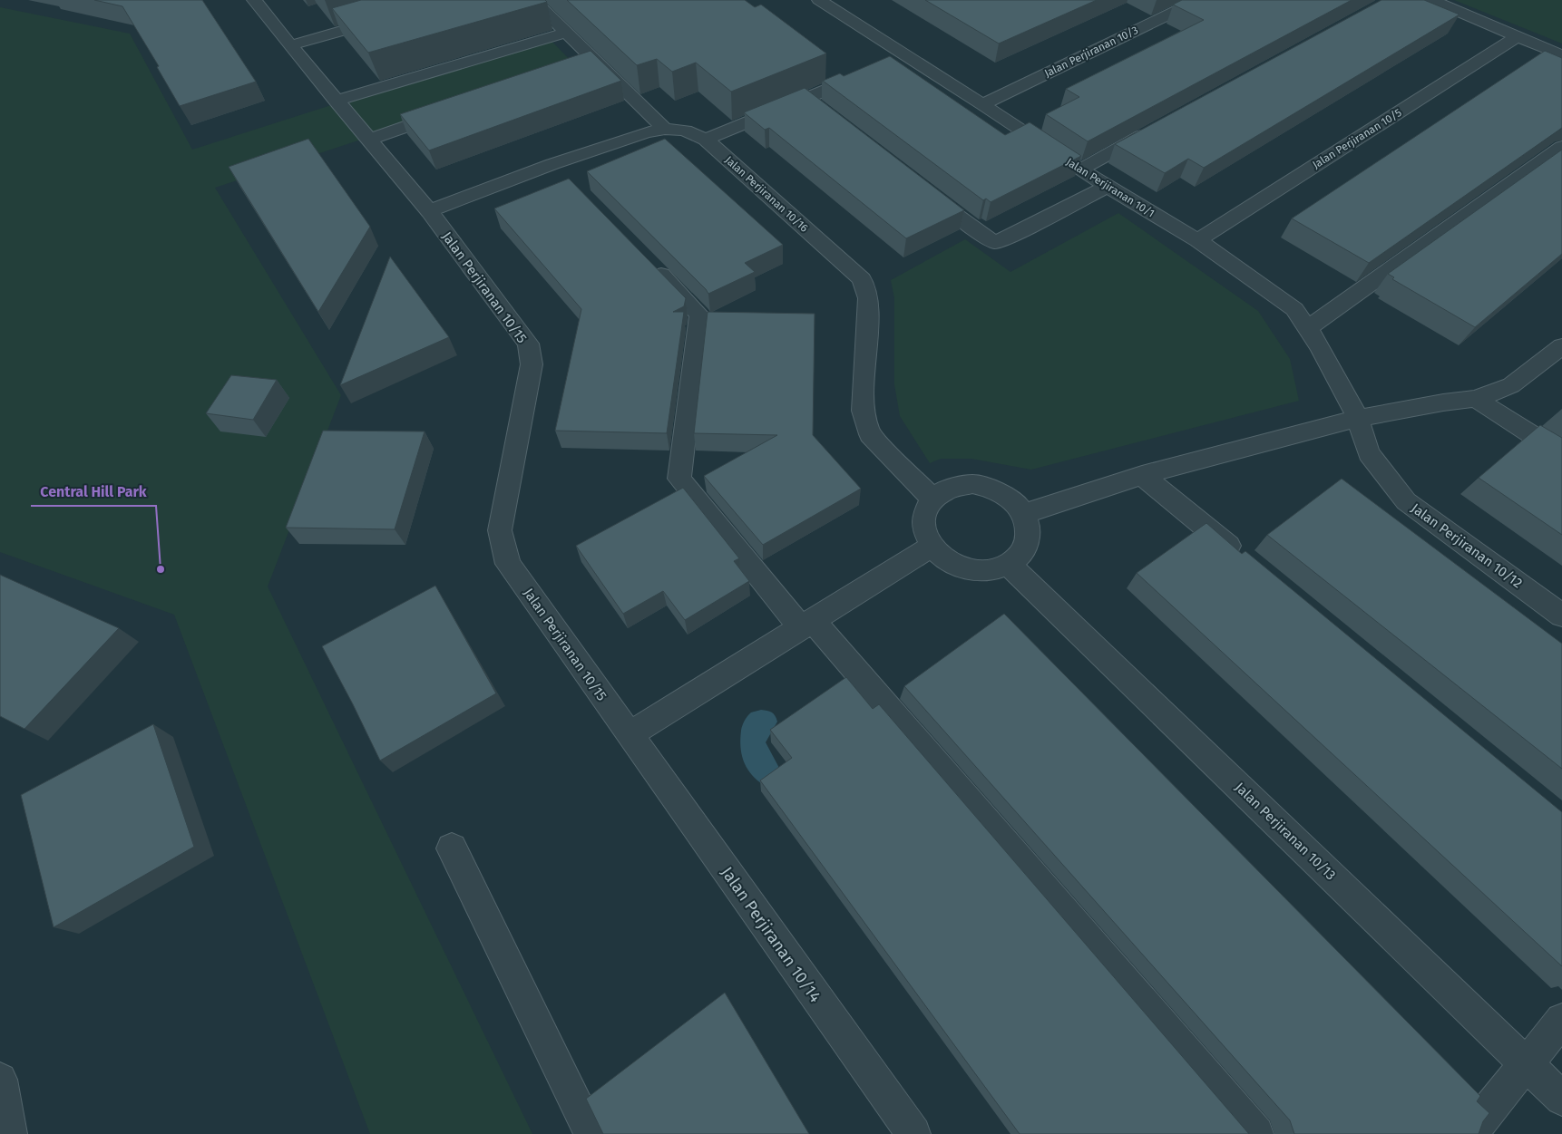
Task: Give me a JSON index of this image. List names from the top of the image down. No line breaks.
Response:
{"streets":{"street":["Jalan Perjiranan 10/3","Jalan Perjiranan 10/5","Jalan Perjiranan 10/1","Jalan Perjiranan 10/16","Jalan Perjiranan 10/15","Jalan Perjiranan 10/12","Jalan Perjiranan 10/13","Jalan Perjiranan 10/14"]},"crossings":[["Jalan Perjiranan 10/3","Jalan Perjiranan 10/1"],["Jalan Perjiranan 10/5","Jalan Perjiranan 10/1"],["Jalan Perjiranan 10/1","Jalan Perjiranan 10/12"],["Jalan Perjiranan 10/16","Jalan Perjiranan 10/15"],["Jalan Perjiranan 10/16","Jalan Perjiranan 10/13"],["Jalan Perjiranan 10/15","Jalan Perjiranan 10/14"]],"places":["Central Hill Park"]}
